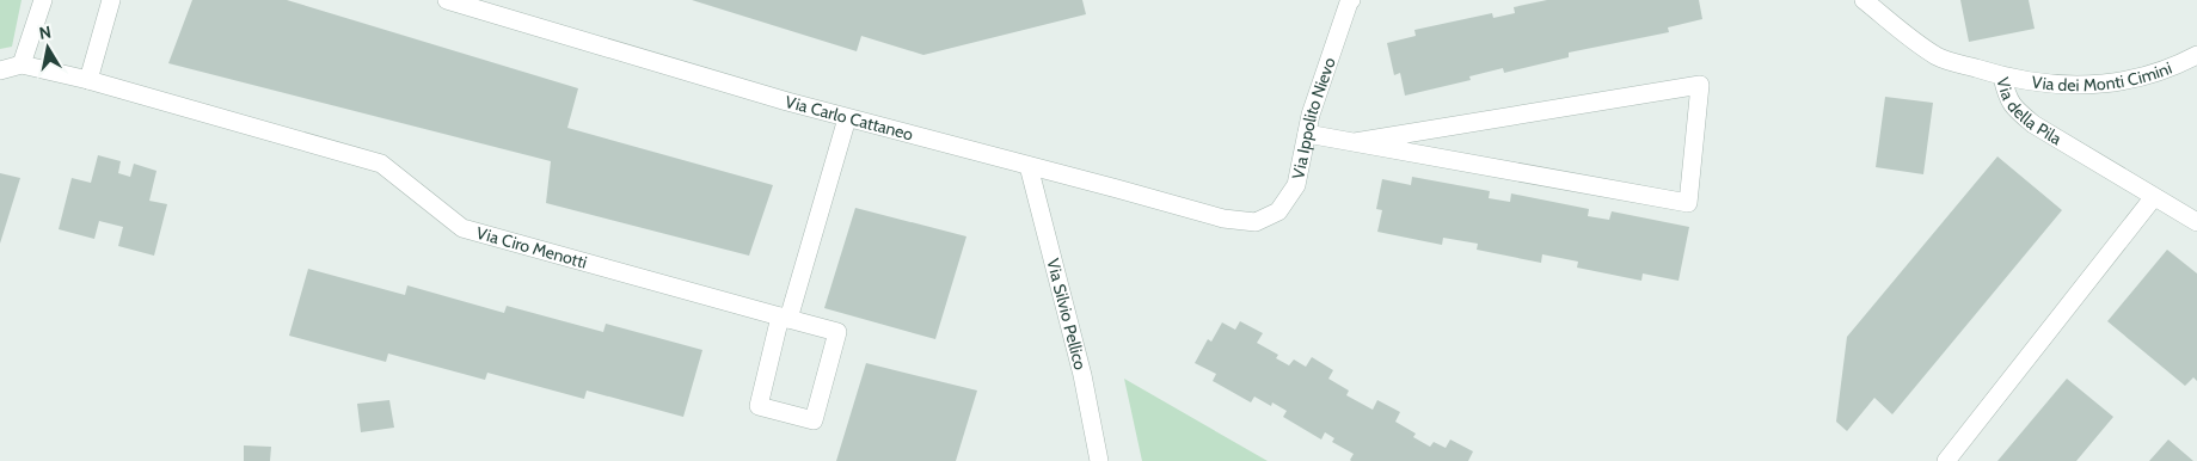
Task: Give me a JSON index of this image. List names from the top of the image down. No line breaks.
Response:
{"streets":{"street":["Via dei Monti Cimini","Via della Pila","Via Carlo Cattaneo","Via Ippolito Nievo","Via Ciro Menotti","Via Silvio Pellico"]},"crossings":[["Via dei Monti Cimini","Via della Pila"],["Via Carlo Cattaneo","Via Ippolito Nievo"],["Via Carlo Cattaneo","Via Silvio Pellico"]],"north":"top"}
